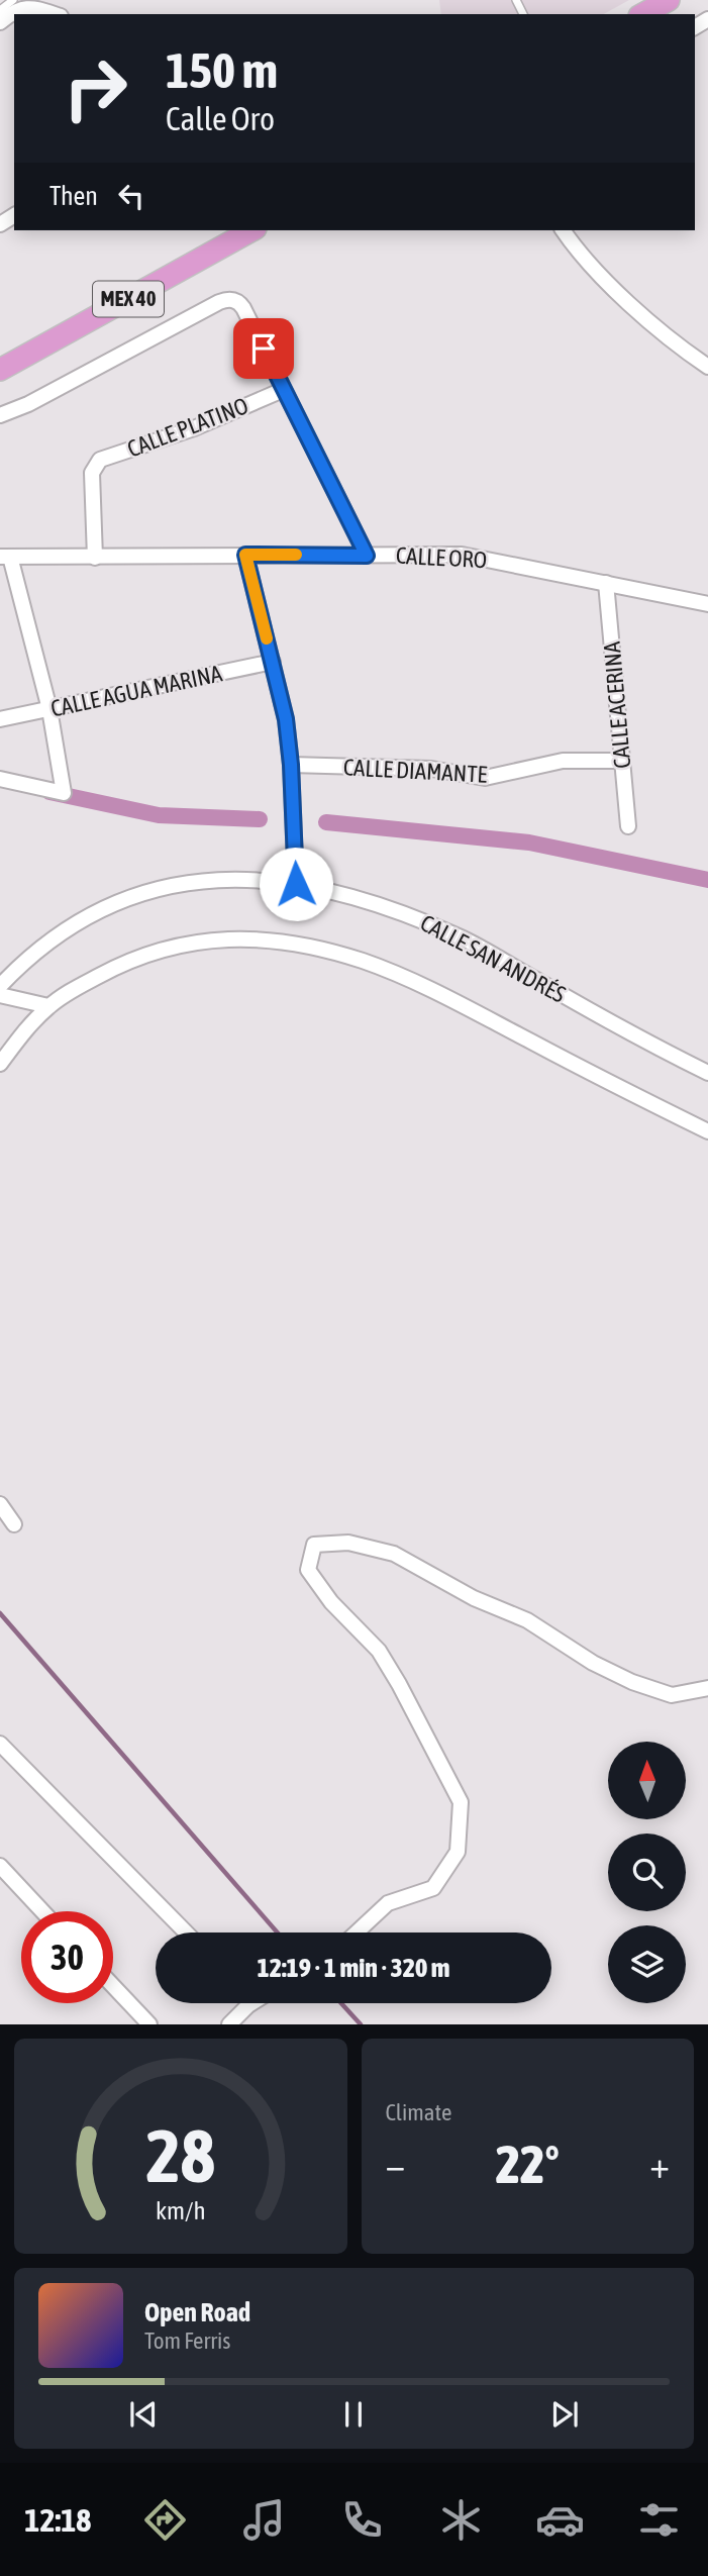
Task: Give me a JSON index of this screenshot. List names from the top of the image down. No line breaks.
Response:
{"streets":{"main road":["MEX 40"],"street":["CALLE PLATINO","CALLE ORO","CALLE AGUA MARINA","CALLE ACERINA","CALLE DIAMANTE","CALLE SAN ANDRÉS"]},"crossings":[["CALLE PLATINO","CALLE ORO"],["CALLE ORO","CALLE ACERINA"],["CALLE ACERINA","CALLE DIAMANTE"]],"north":"top","page":{"turn":["150 m","Calle Oro"],"then":"Then","limit":"30","trip":"12:19 · 1 min · 320 m","tile":"Climate","heat":["−","22°","+"],"song":["Open Road","Tom Ferris"],"tabs":"12:18","gauge":["28","km/h"]}}
